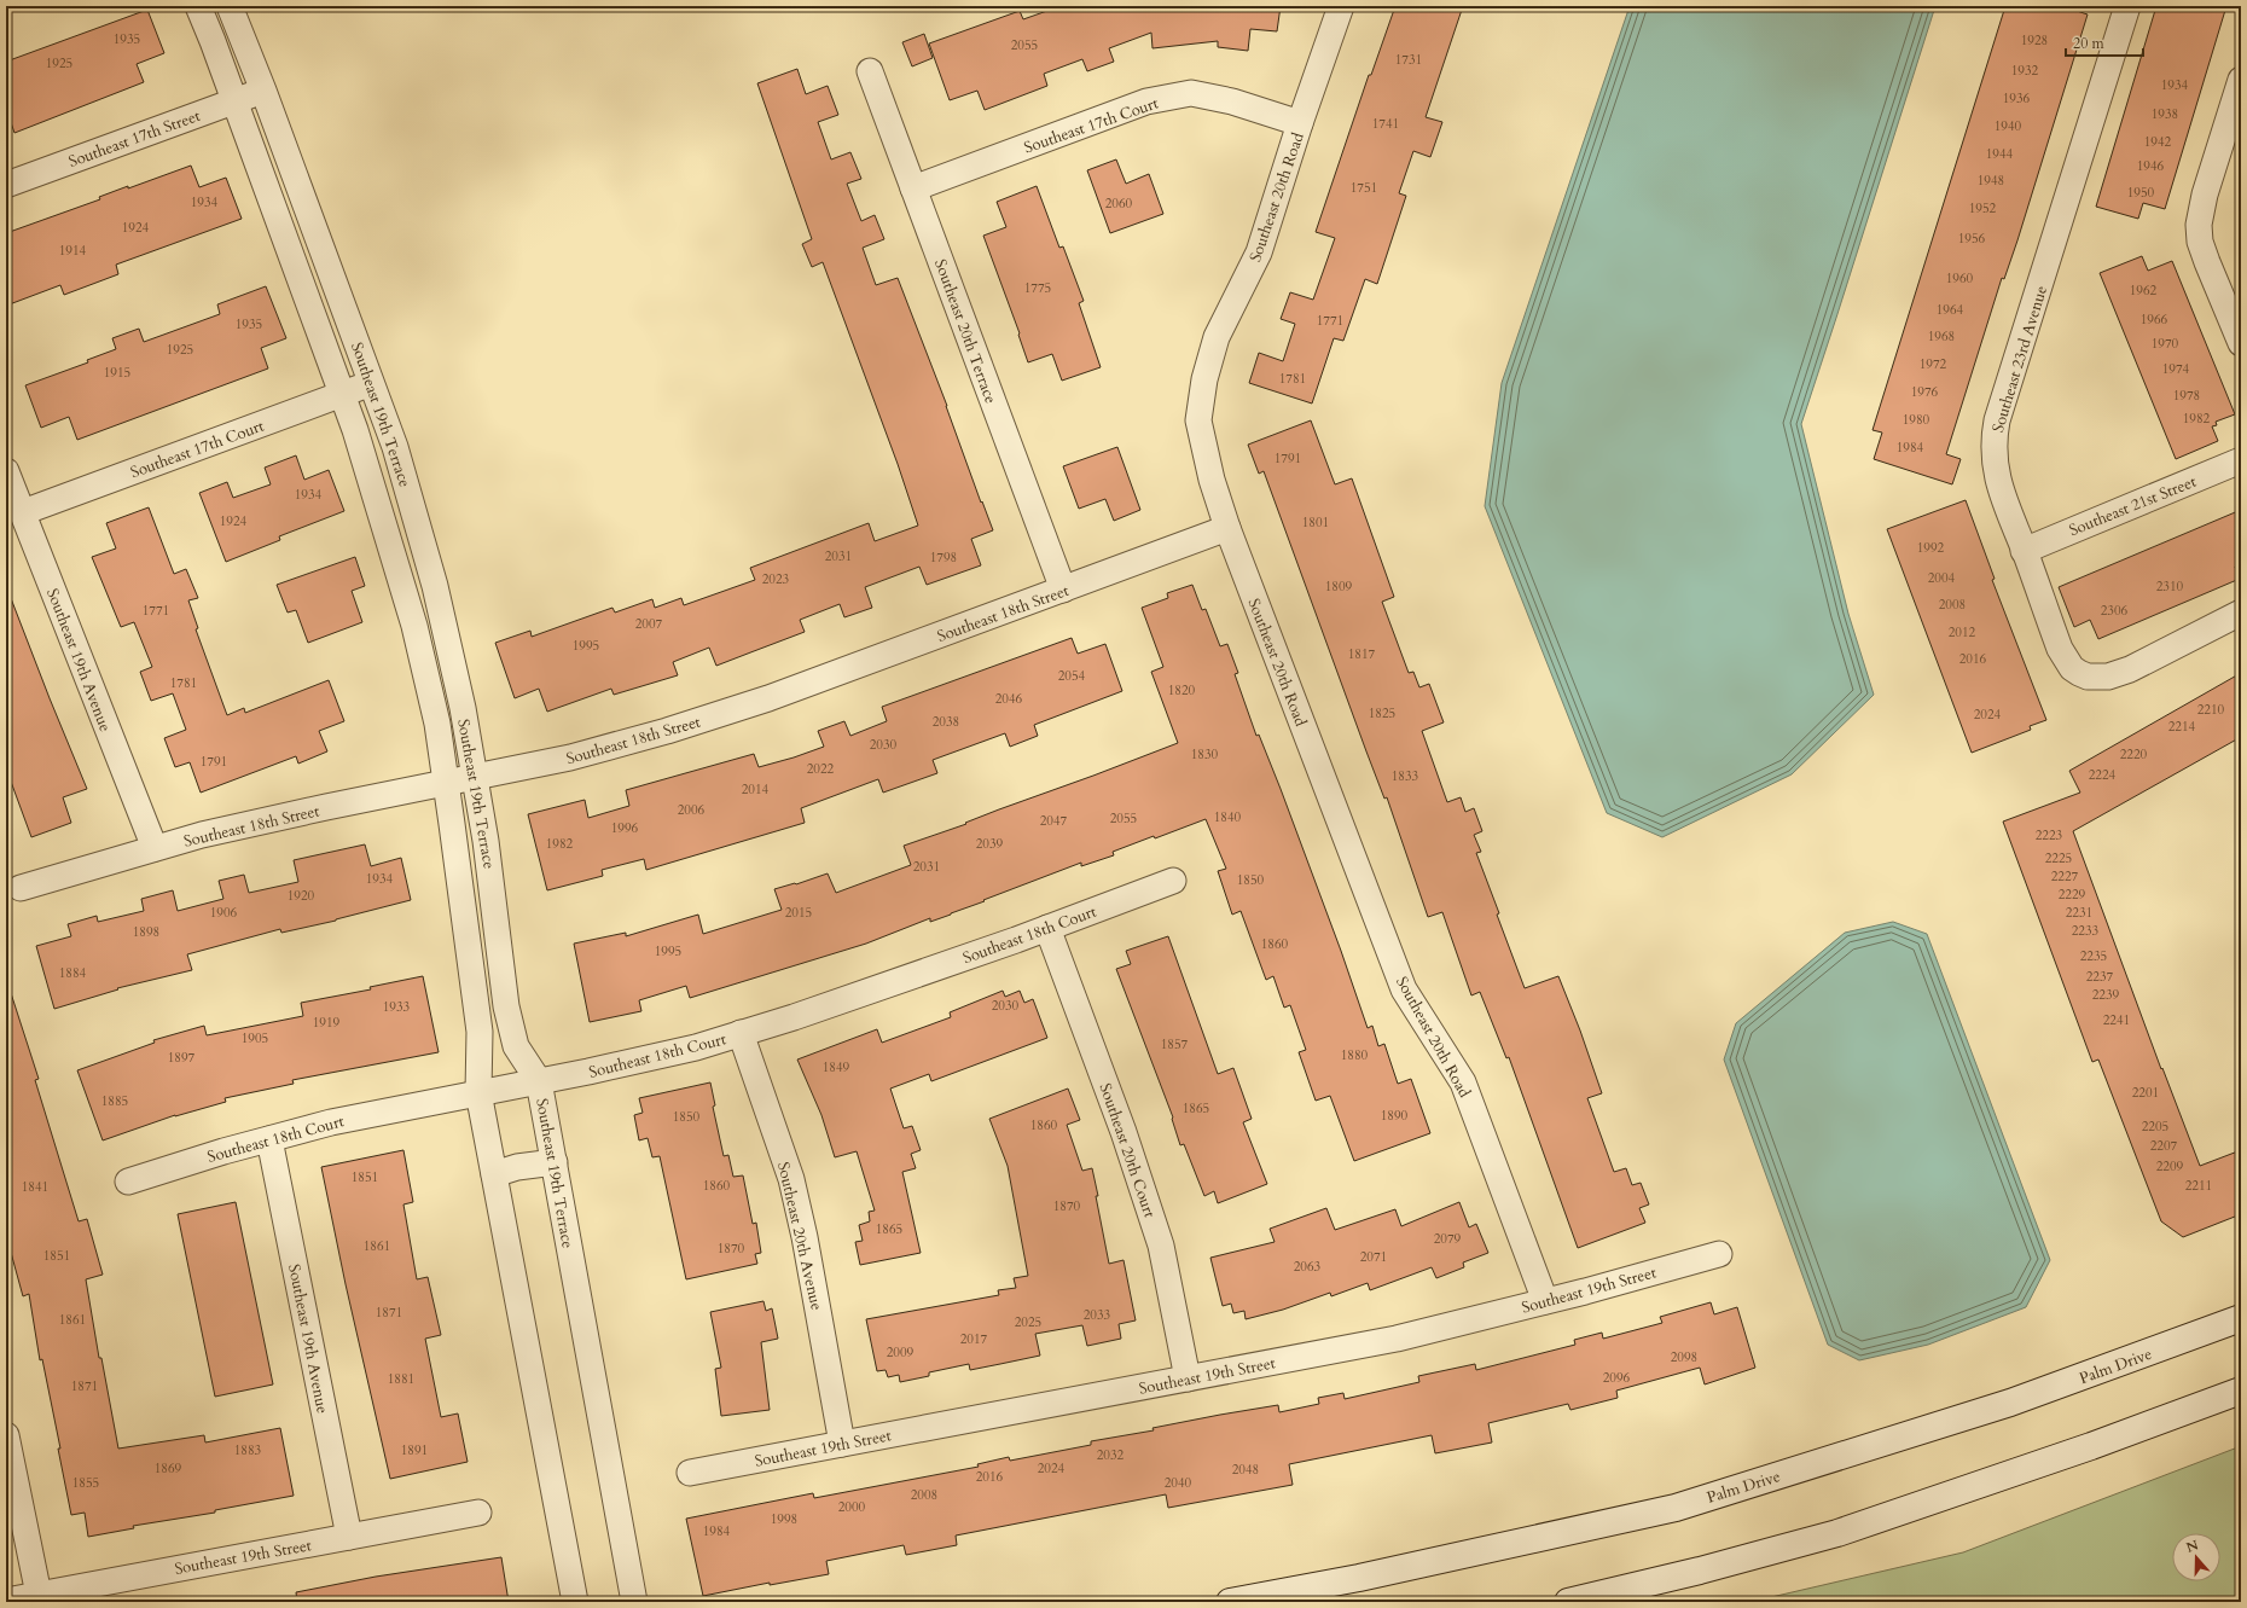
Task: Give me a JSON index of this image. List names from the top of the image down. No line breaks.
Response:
{"streets":{"main road":["Palm Drive"],"street":["Southeast 17th Court","Southeast 17th Street","Southeast 20th Road","Southeast 20th Terrace","Southeast 23rd Avenue","Southeast 19th Terrace","Southeast 21st Street","Southeast 18th Street","Southeast 19th Avenue","Southeast 18th Court","Southeast 20th Court","Southeast 20th Avenue","Southeast 19th Street"]},"crossings":[["Southeast 17th Court","Southeast 20th Road"],["Southeast 17th Court","Southeast 20th Terrace"],["Southeast 17th Court","Southeast 19th Terrace"],["Southeast 17th Court","Southeast 19th Avenue"],["Southeast 17th Street","Southeast 19th Terrace"],["Southeast 20th Road","Southeast 18th Street"],["Southeast 20th Road","Southeast 19th Street"],["Southeast 20th Terrace","Southeast 18th Street"],["Southeast 23rd Avenue","Southeast 21st Street"],["Southeast 19th Terrace","Southeast 18th Street"],["Southeast 19th Terrace","Southeast 18th Court"],["Southeast 18th Street","Southeast 19th Avenue"],["Southeast 19th Avenue","Southeast 18th Court"],["Southeast 19th Avenue","Southeast 19th Street"],["Southeast 18th Court","Southeast 20th Court"],["Southeast 18th Court","Southeast 20th Avenue"],["Southeast 20th Court","Southeast 19th Street"],["Southeast 20th Avenue","Southeast 19th Street"]],"house_numbers":["1935","1928","2055","1731","1925","1932","1934","1936","1938","1741","1940","1942","1944","1946","1948","1751","1950","1934","2060","1952","1924","1956","1914","1960","1775","1962","1964","1966","1771","1935","1968","1970","1925","1972","1974","1915","1781","1976","1978","1982","1980","1984","1791","1934","1924","1801","1992","2031","1798","2004","2023","1809","2310","2008","1771","2306","2007","2012","1995","1817","2016","2054","1781","1820","2046","2210","1825","2024","2038","2214","2030","1830","2220","1791","2022","2224","1833","2014","2006","1840","2055","2047","1996","2223","1982","2039","2225","2031","2227","1934","1850","2229","1920","1906","2015","2231","2233","1898","1860","1995","2235","1884","2237","2239","2030","1933","2241","1919","1905","1857","1880","1897","1849","2201","1885","1865","1890","1850","1860","2205","2207","2209","1851","1860","2211","1841","1870","1865","2079","1861","1870","1851","2071","2063","1871","2033","1861","2025","2017","2009","2098","2096","1881","1871","1883","1891","2032","1869","2024","2048","2016","1855","2040","2008","2000","1998","1984"],"scale_bar":"20 m","north":"top"}
